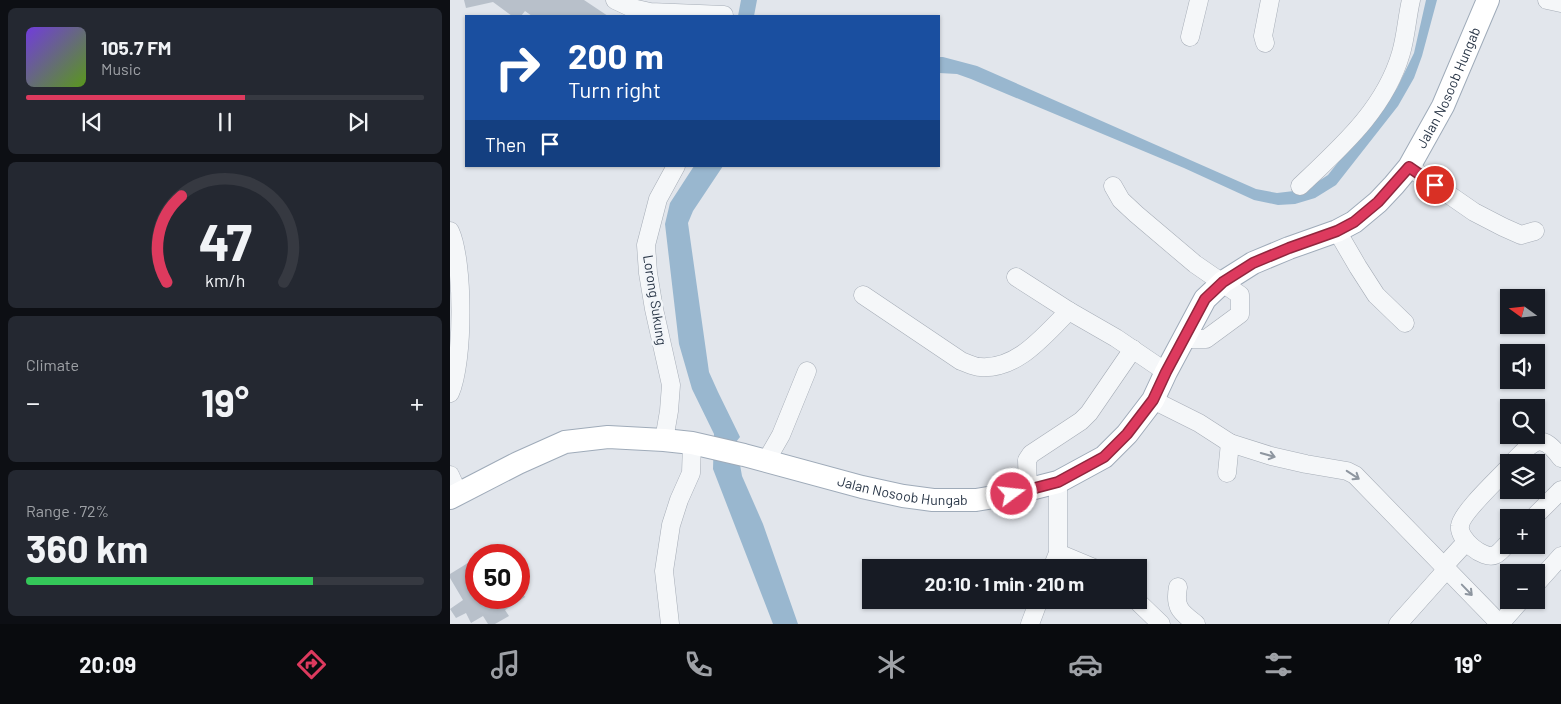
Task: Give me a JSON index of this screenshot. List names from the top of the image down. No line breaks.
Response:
{"streets":{"main road":["Jalan Nosoob Hungab"],"street":["Lorong Sukung"]},"crossings":[["Jalan Nosoob Hungab","Lorong Sukung"]],"north":"left","page":{"turn":["200 m","Turn right"],"song":["105.7 FM","Music"],"then":"Then","map_buttons":["+","−"],"tile":["Climate",["Range · 72%","360 km"]],"heat":["−","19°","+"],"limit":"50","trip":"20:10 · 1 min · 210 m","tabs":["20:09","19°"],"gauge":["47","km/h"]}}
